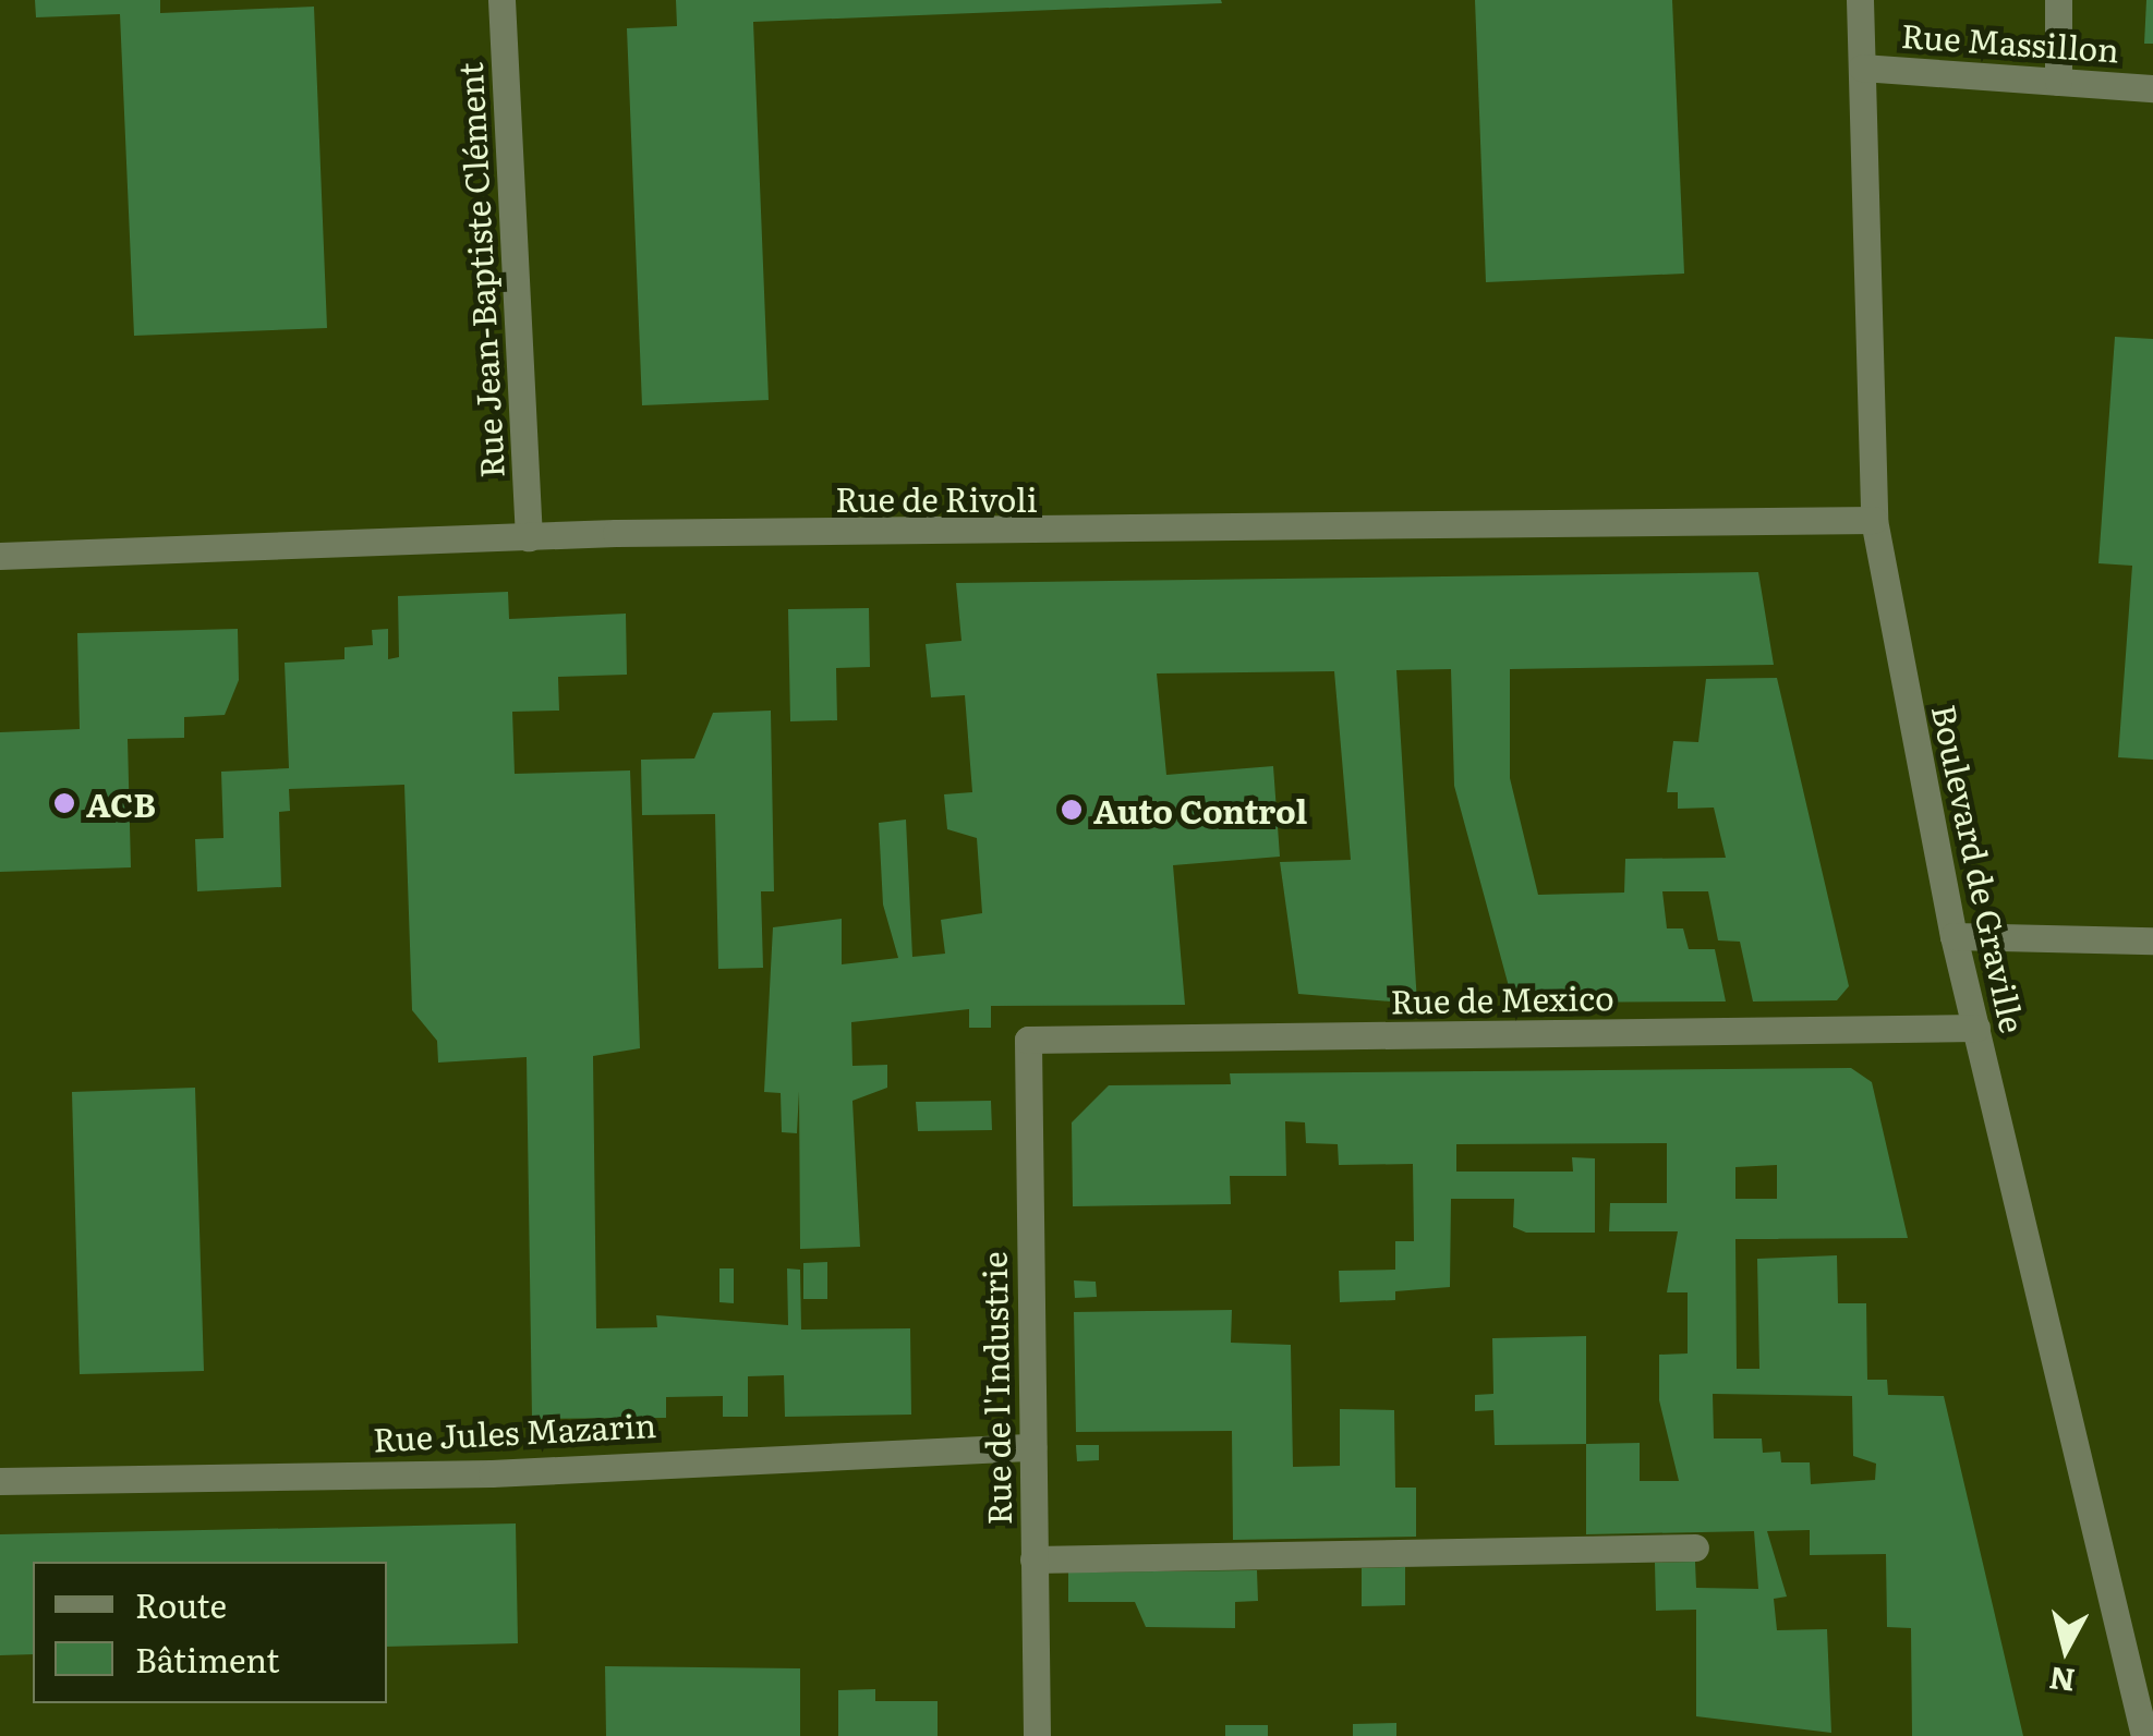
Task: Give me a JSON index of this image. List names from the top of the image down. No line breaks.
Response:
{"streets":{"street":["Rue Massillon","Rue Jean-Baptiste Clément","Rue de Rivoli","Boulevard de Graville","Rue de Mexico","Rue de l'Industrie","Rue Jules Mazarin"]},"crossings":[["Rue Massillon","Boulevard de Graville"],["Rue Jean-Baptiste Clément","Rue de Rivoli"],["Rue de Rivoli","Boulevard de Graville"],["Boulevard de Graville","Rue de Mexico"],["Rue de Mexico","Rue de l'Industrie"],["Rue de l'Industrie","Rue Jules Mazarin"]],"places":["ACB","Auto Control"],"legend":["Route","Bâtiment"],"north":"bottom"}
